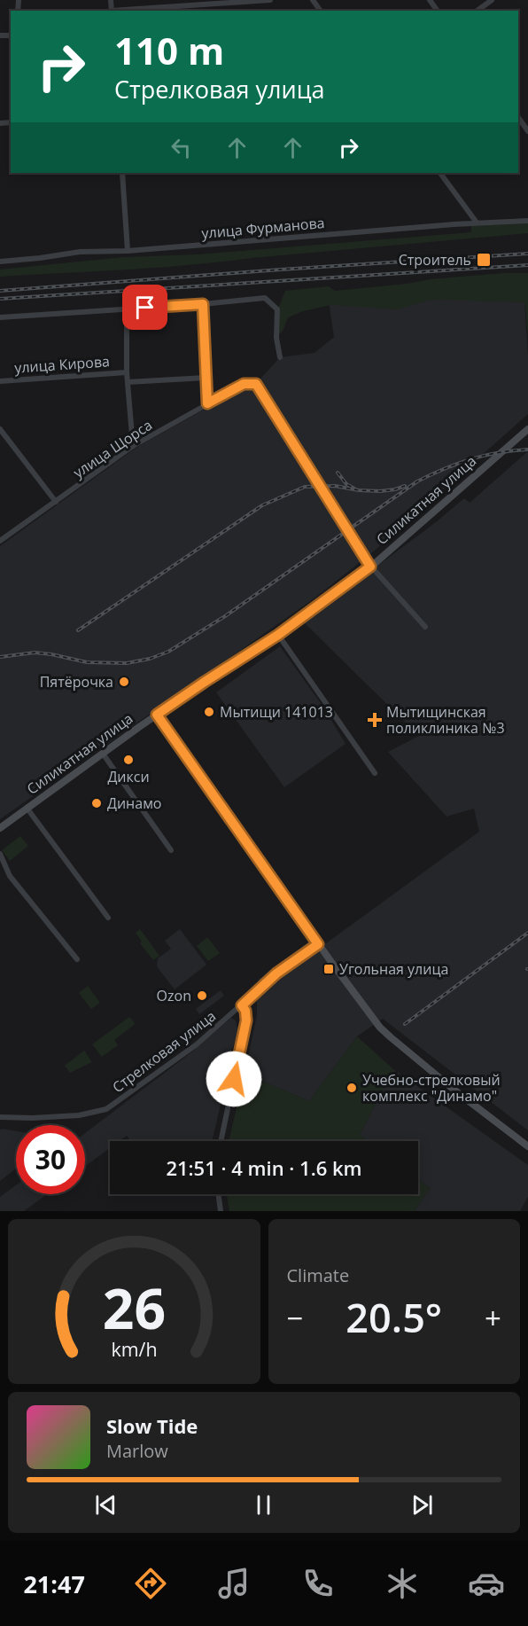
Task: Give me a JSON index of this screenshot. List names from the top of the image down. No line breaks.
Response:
{"streets":{"street":["улица Фурманова","улица Кирова","улица Щорса","Силикатная улица","Стрелковая улица"]},"crossings":[["улица Щорса","Силикатная улица"]],"places":{"transit":["Строитель","Угольная улица"],"other":["Пятёрочка","Мытищи 141013","Дикси","Динамо","Ozon","Учебно-стрелковый комплекс \"Динамо\""],"health":["Мытищинская поликлиника №3"]},"page":{"turn":["110 m","Стрелковая улица"],"limit":"30","trip":"21:51 · 4 min · 1.6 km","tile":"Climate","heat":["−","20.5°","+"],"song":["Slow Tide","Marlow"],"tabs":"21:47","gauge":["26","km/h"]}}
